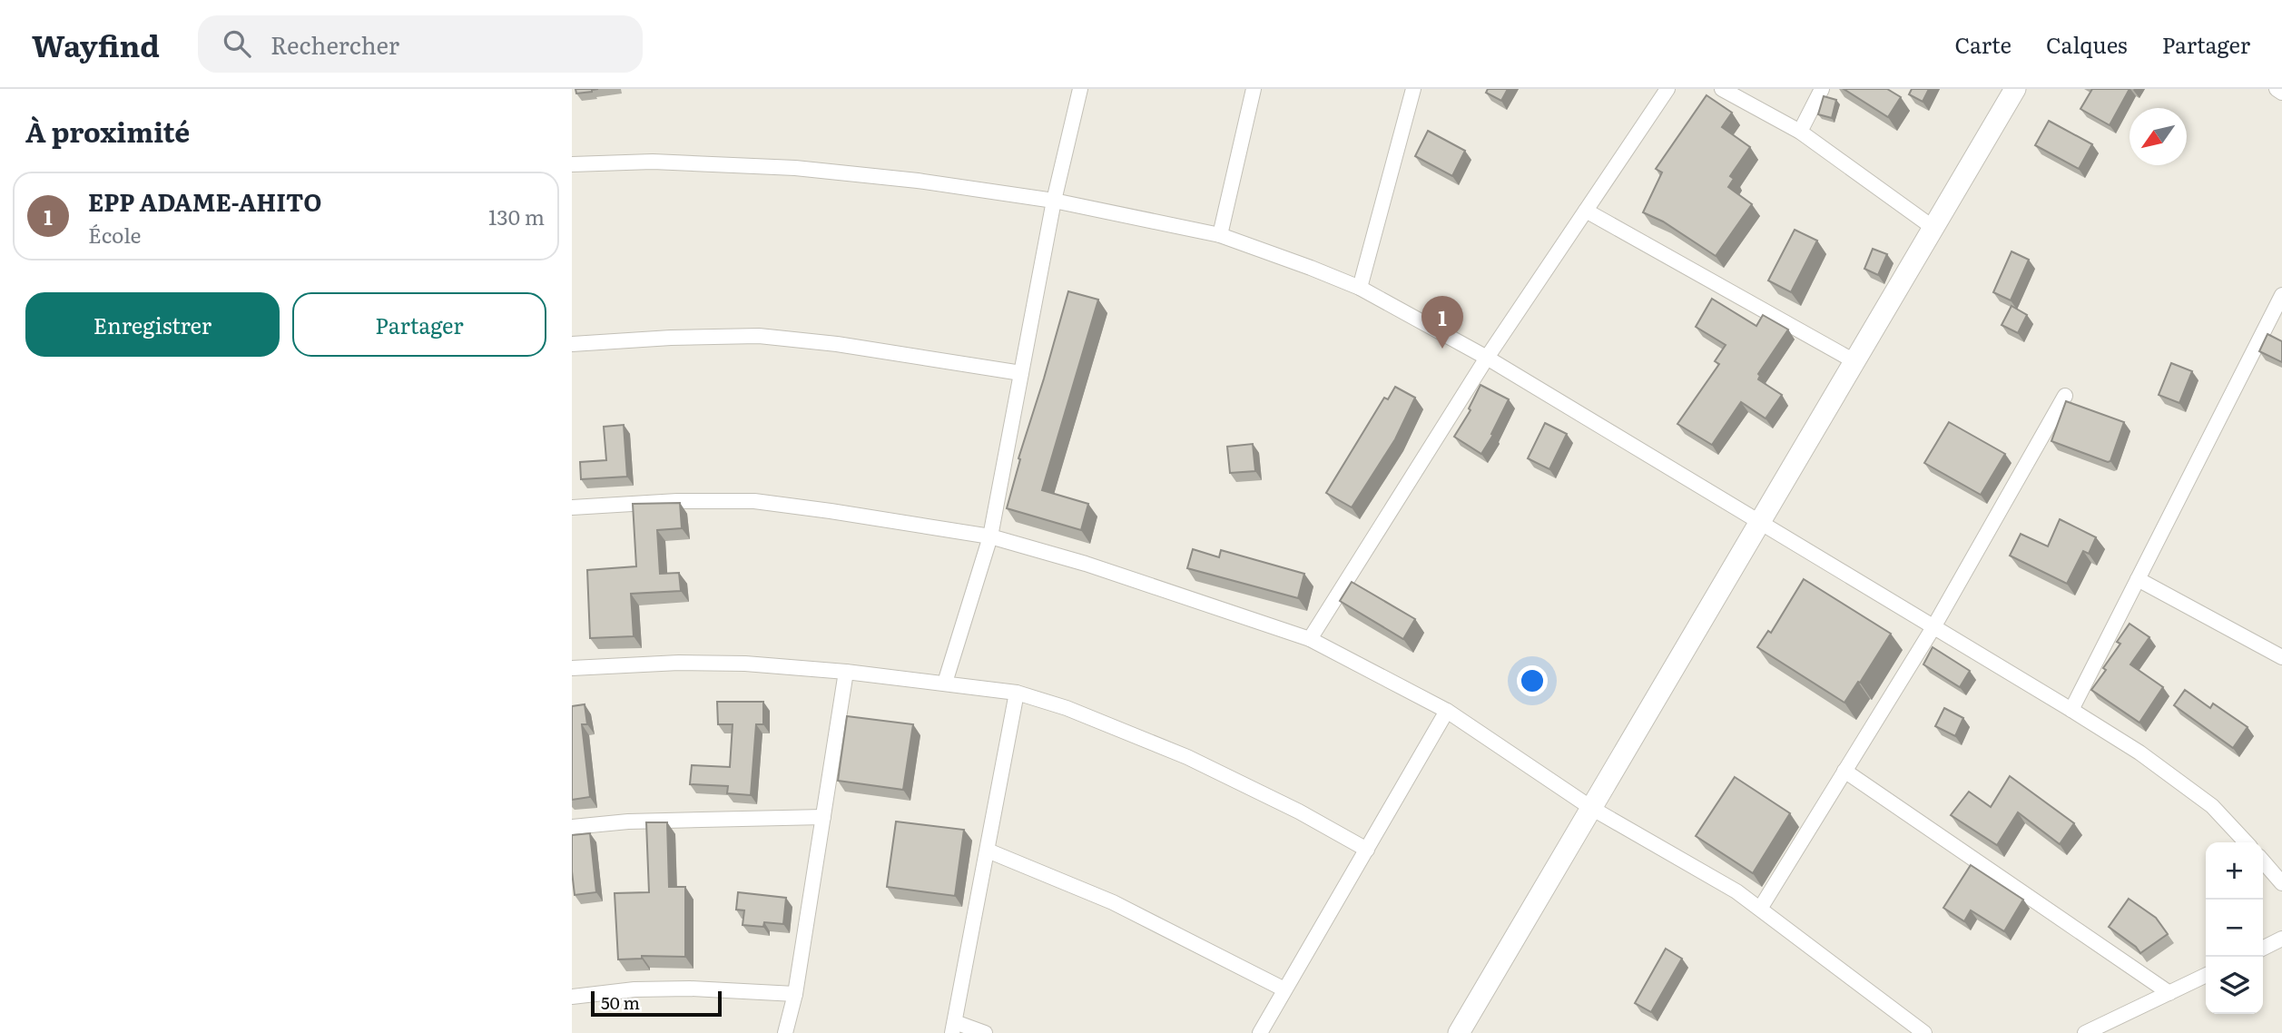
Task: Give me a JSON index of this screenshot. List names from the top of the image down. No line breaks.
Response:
{"scale_bar":"50 m","north":"bottom left","page":{"header":"Wayfind","search":"Rechercher","nav":["Carte","Calques","Partager"],"heading":"À proximité","list":[{"mark":"1","name":"EPP ADAME-AHITO","note":"École","value":"130 m"}],"buttons":["Enregistrer","Partager"],"pins":"1","map_buttons":["+","−"],"scale":"50 m"}}
